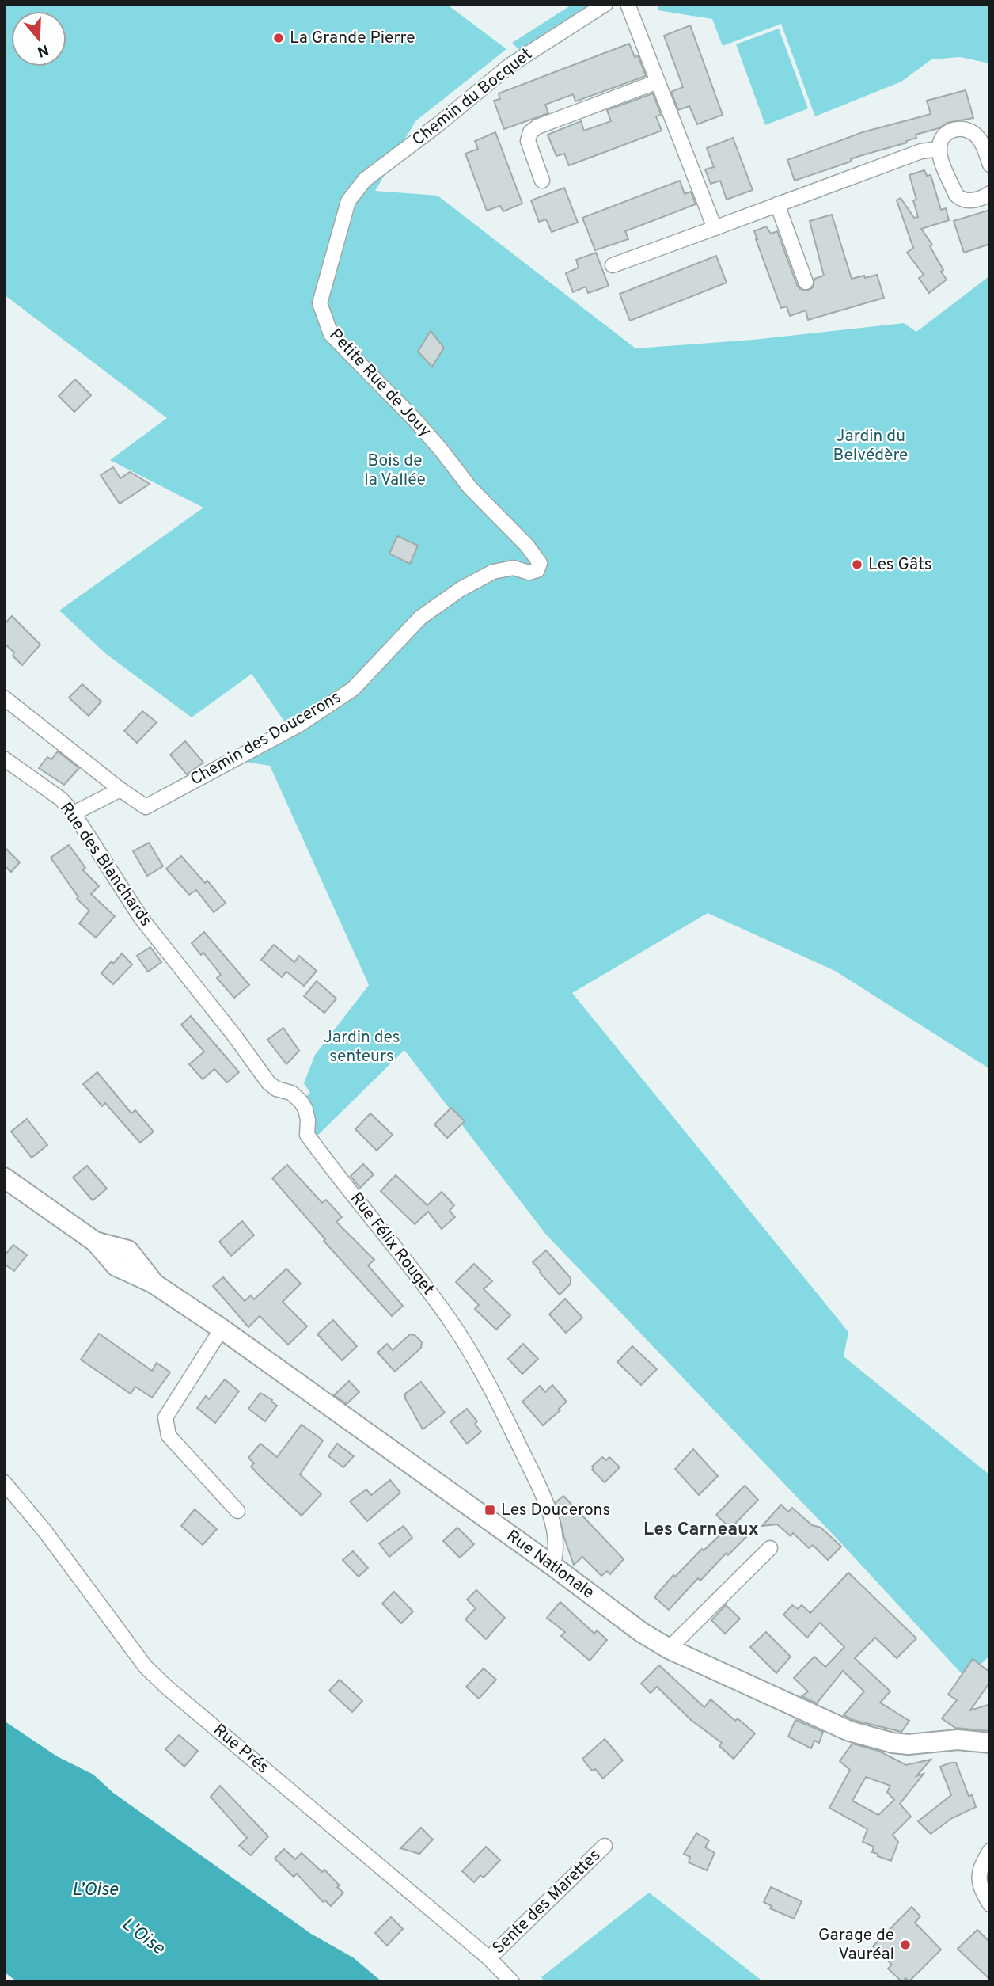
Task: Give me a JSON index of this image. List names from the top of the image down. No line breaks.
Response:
{"streets":{"street":["Chemin du Bocquet","Petite Rue de Jouy","Chemin des Doucerons","Rue des Blanchards","Rue Félix Rouget","Rue Nationale","Rue Prés","Sente des Marettes"]},"crossings":[["Chemin du Bocquet","Petite Rue de Jouy"],["Petite Rue de Jouy","Chemin des Doucerons"],["Chemin des Doucerons","Rue des Blanchards"],["Rue des Blanchards","Rue Félix Rouget"],["Rue Félix Rouget","Rue Nationale"],["Rue Prés","Sente des Marettes"]],"districts":["Les Carneaux"],"water":["L’Oise","L'Oise"],"parks":["Jardin du Belvédère","Bois de la Vallée","Jardin des senteurs"],"places":{"other":["La Grande Pierre","Les Gâts","Garage de Vauréal"],"transit":["Les Doucerons"]},"north":"bottom"}
